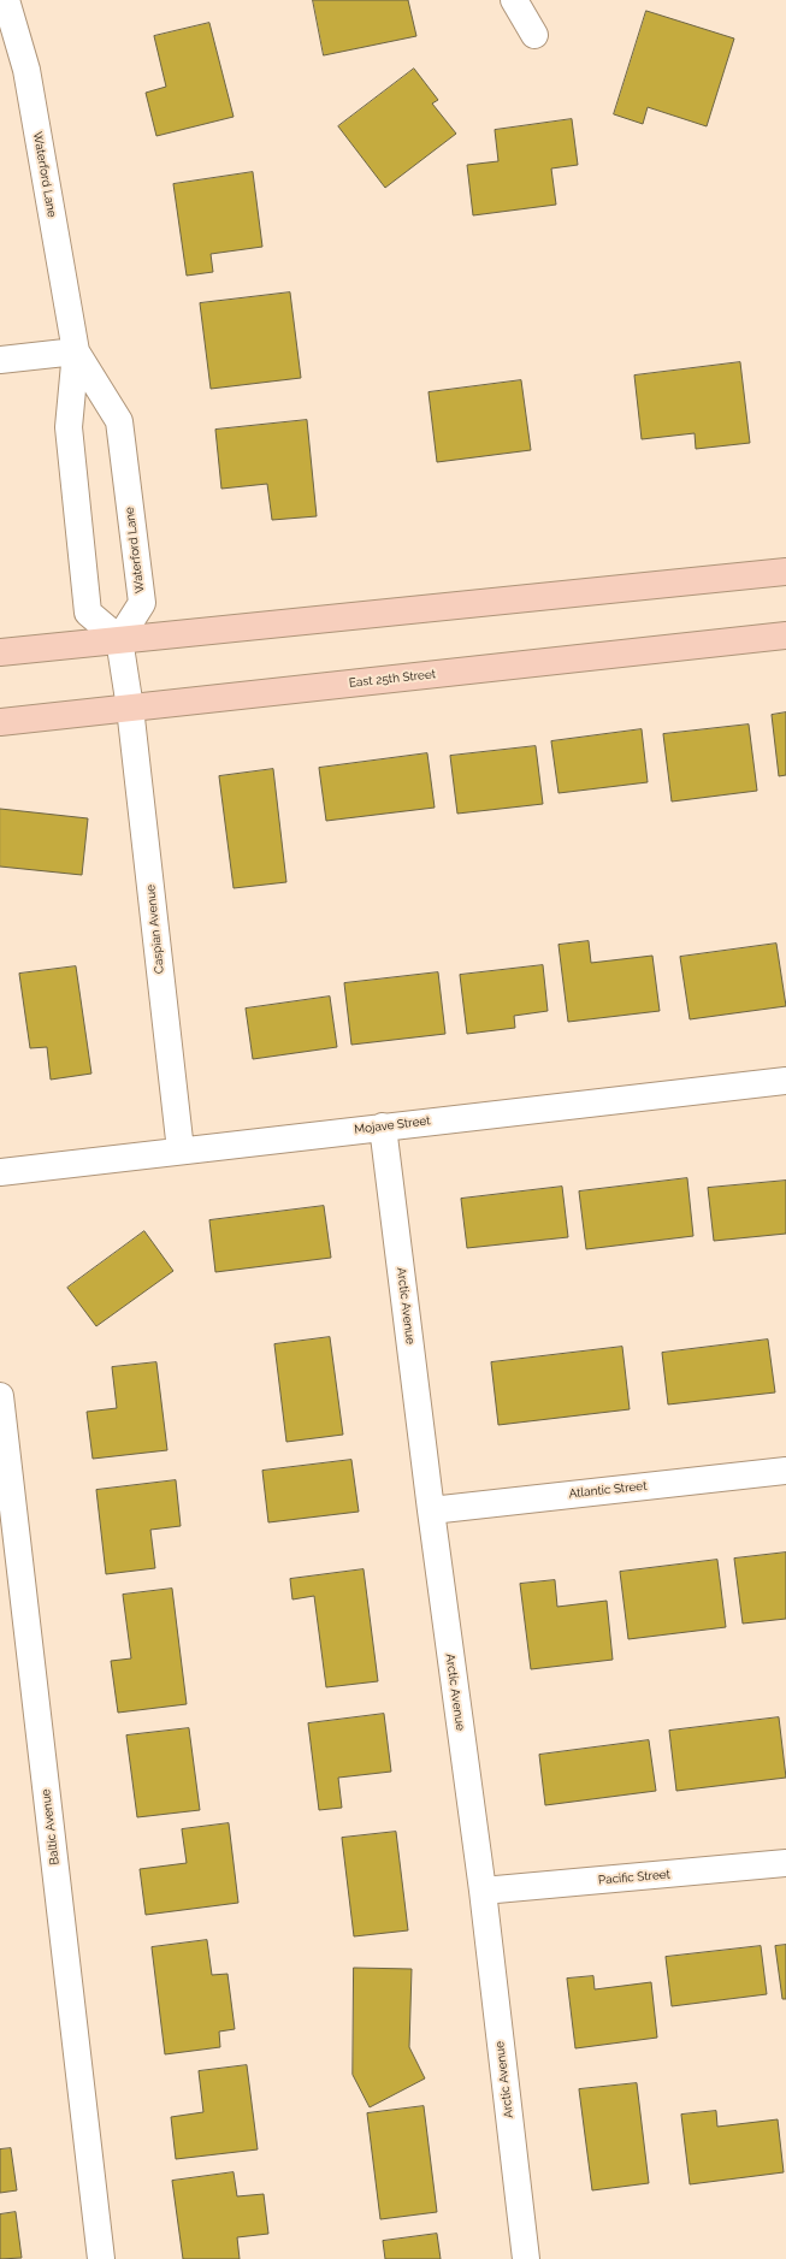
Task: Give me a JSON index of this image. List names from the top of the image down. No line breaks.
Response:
{"streets":{"street":["Waterford Lane","East 25th Street","Caspian Avenue","Mojave Street","Arctic Avenue","Atlantic Street","Baltic Avenue","Pacific Street"]},"crossings":[["East 25th Street","Caspian Avenue"],["Caspian Avenue","Mojave Street"],["Mojave Street","Arctic Avenue"],["Arctic Avenue","Atlantic Street"],["Arctic Avenue","Pacific Street"]]}
